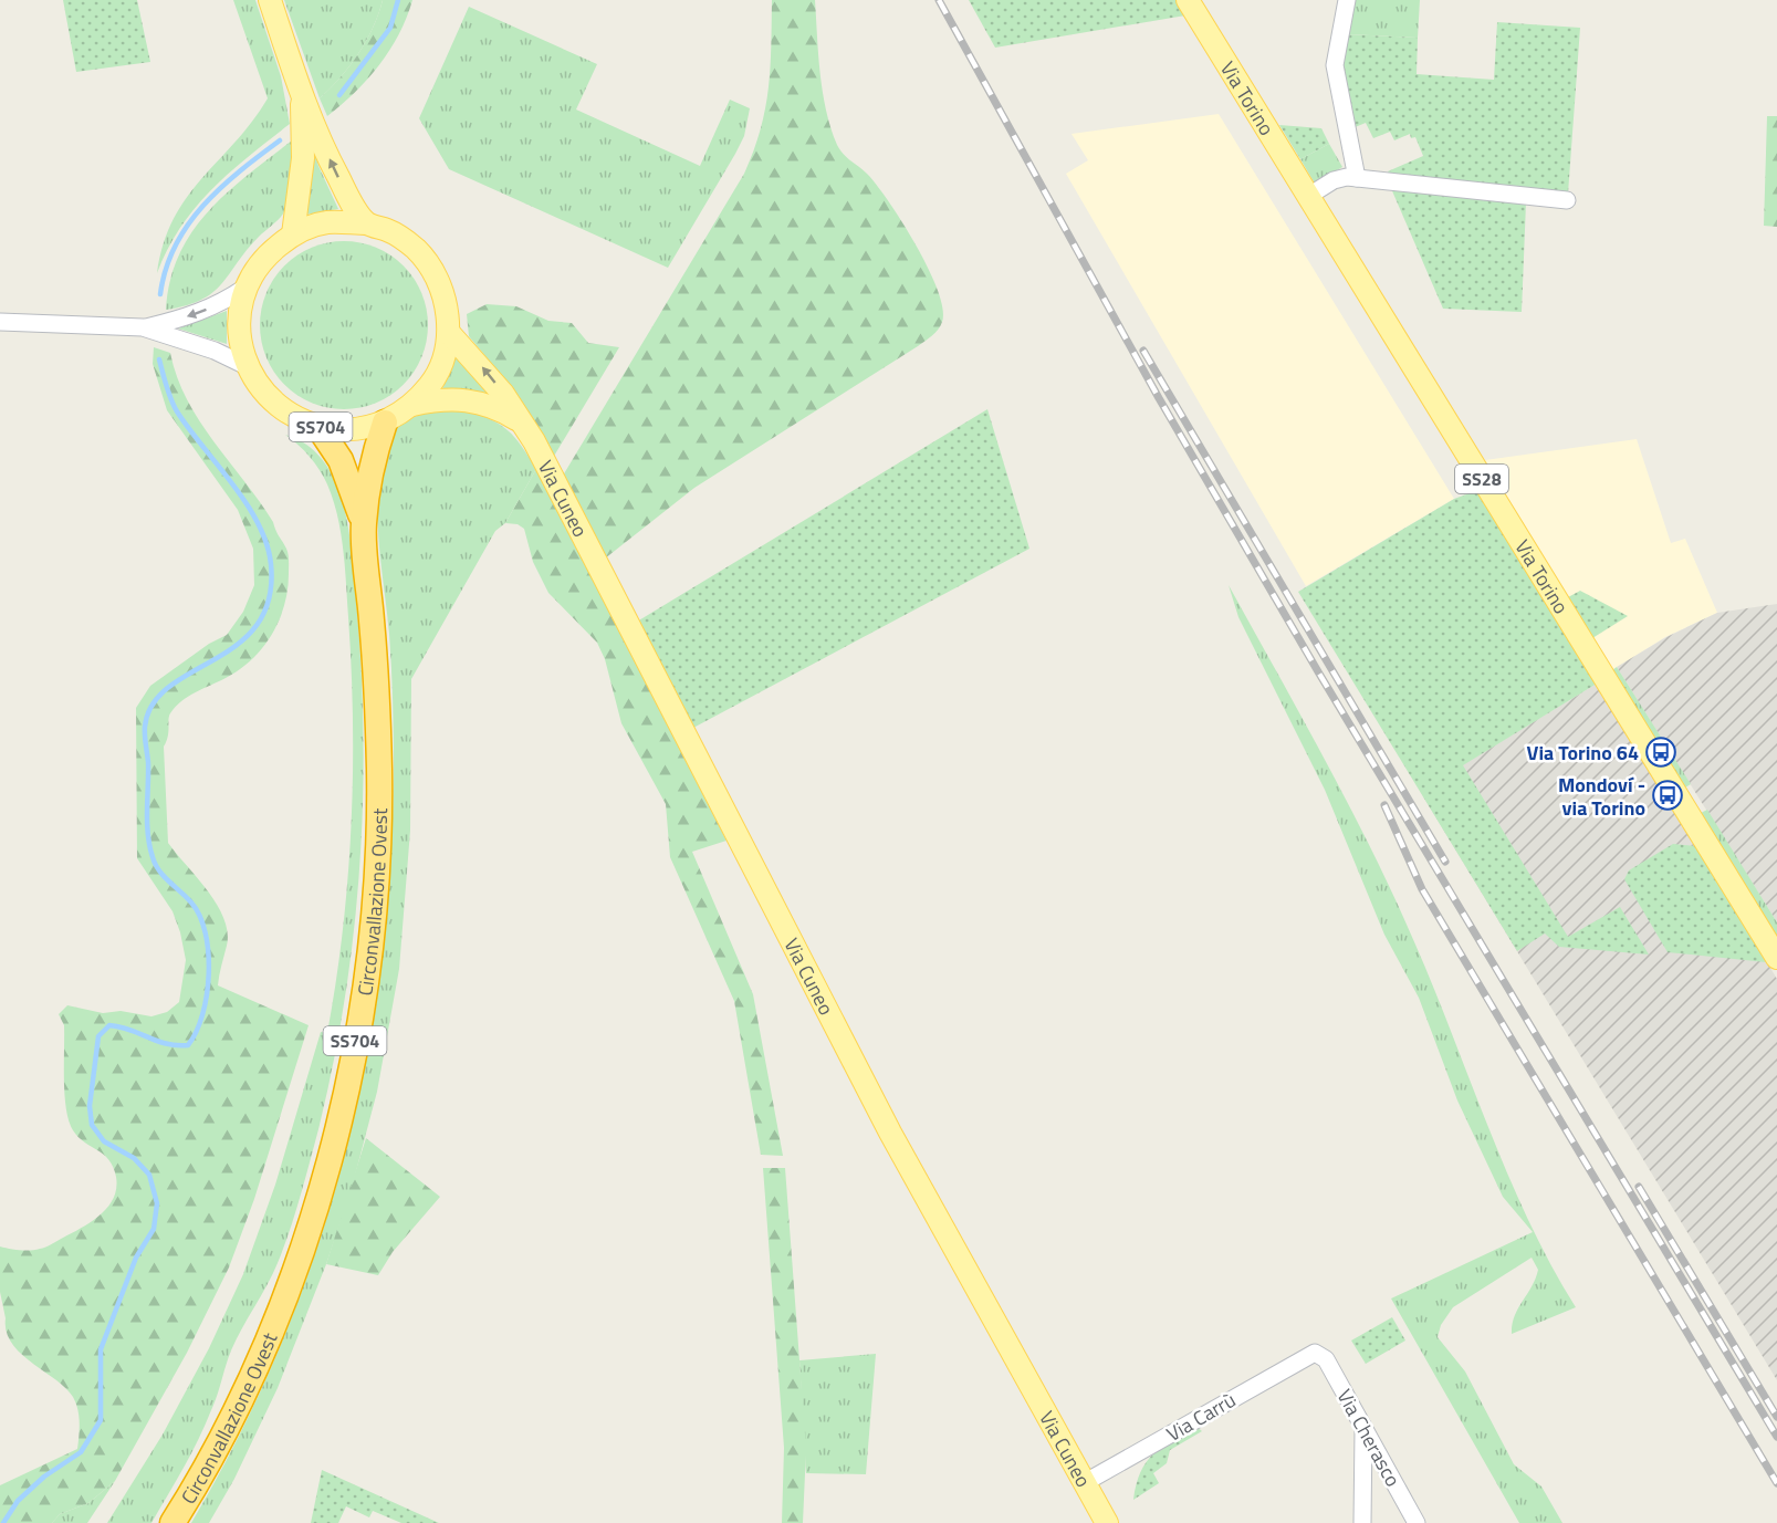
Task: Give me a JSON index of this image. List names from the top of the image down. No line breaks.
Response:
{"streets":{"highway":["SS704","Circonvallazione Ovest"],"main road":["Via Torino","SS28","Via Cuneo"],"street":["Via Carrù","Via Cherasco"]},"crossings":[["SS704","Via Cuneo"],["SS704","Circonvallazione Ovest"],["Via Cuneo","Via Carrù"],["Via Carrù","Via Cherasco"]],"places":{"bus stop":["Via Torino 64","Mondoví - via Torino"]}}
